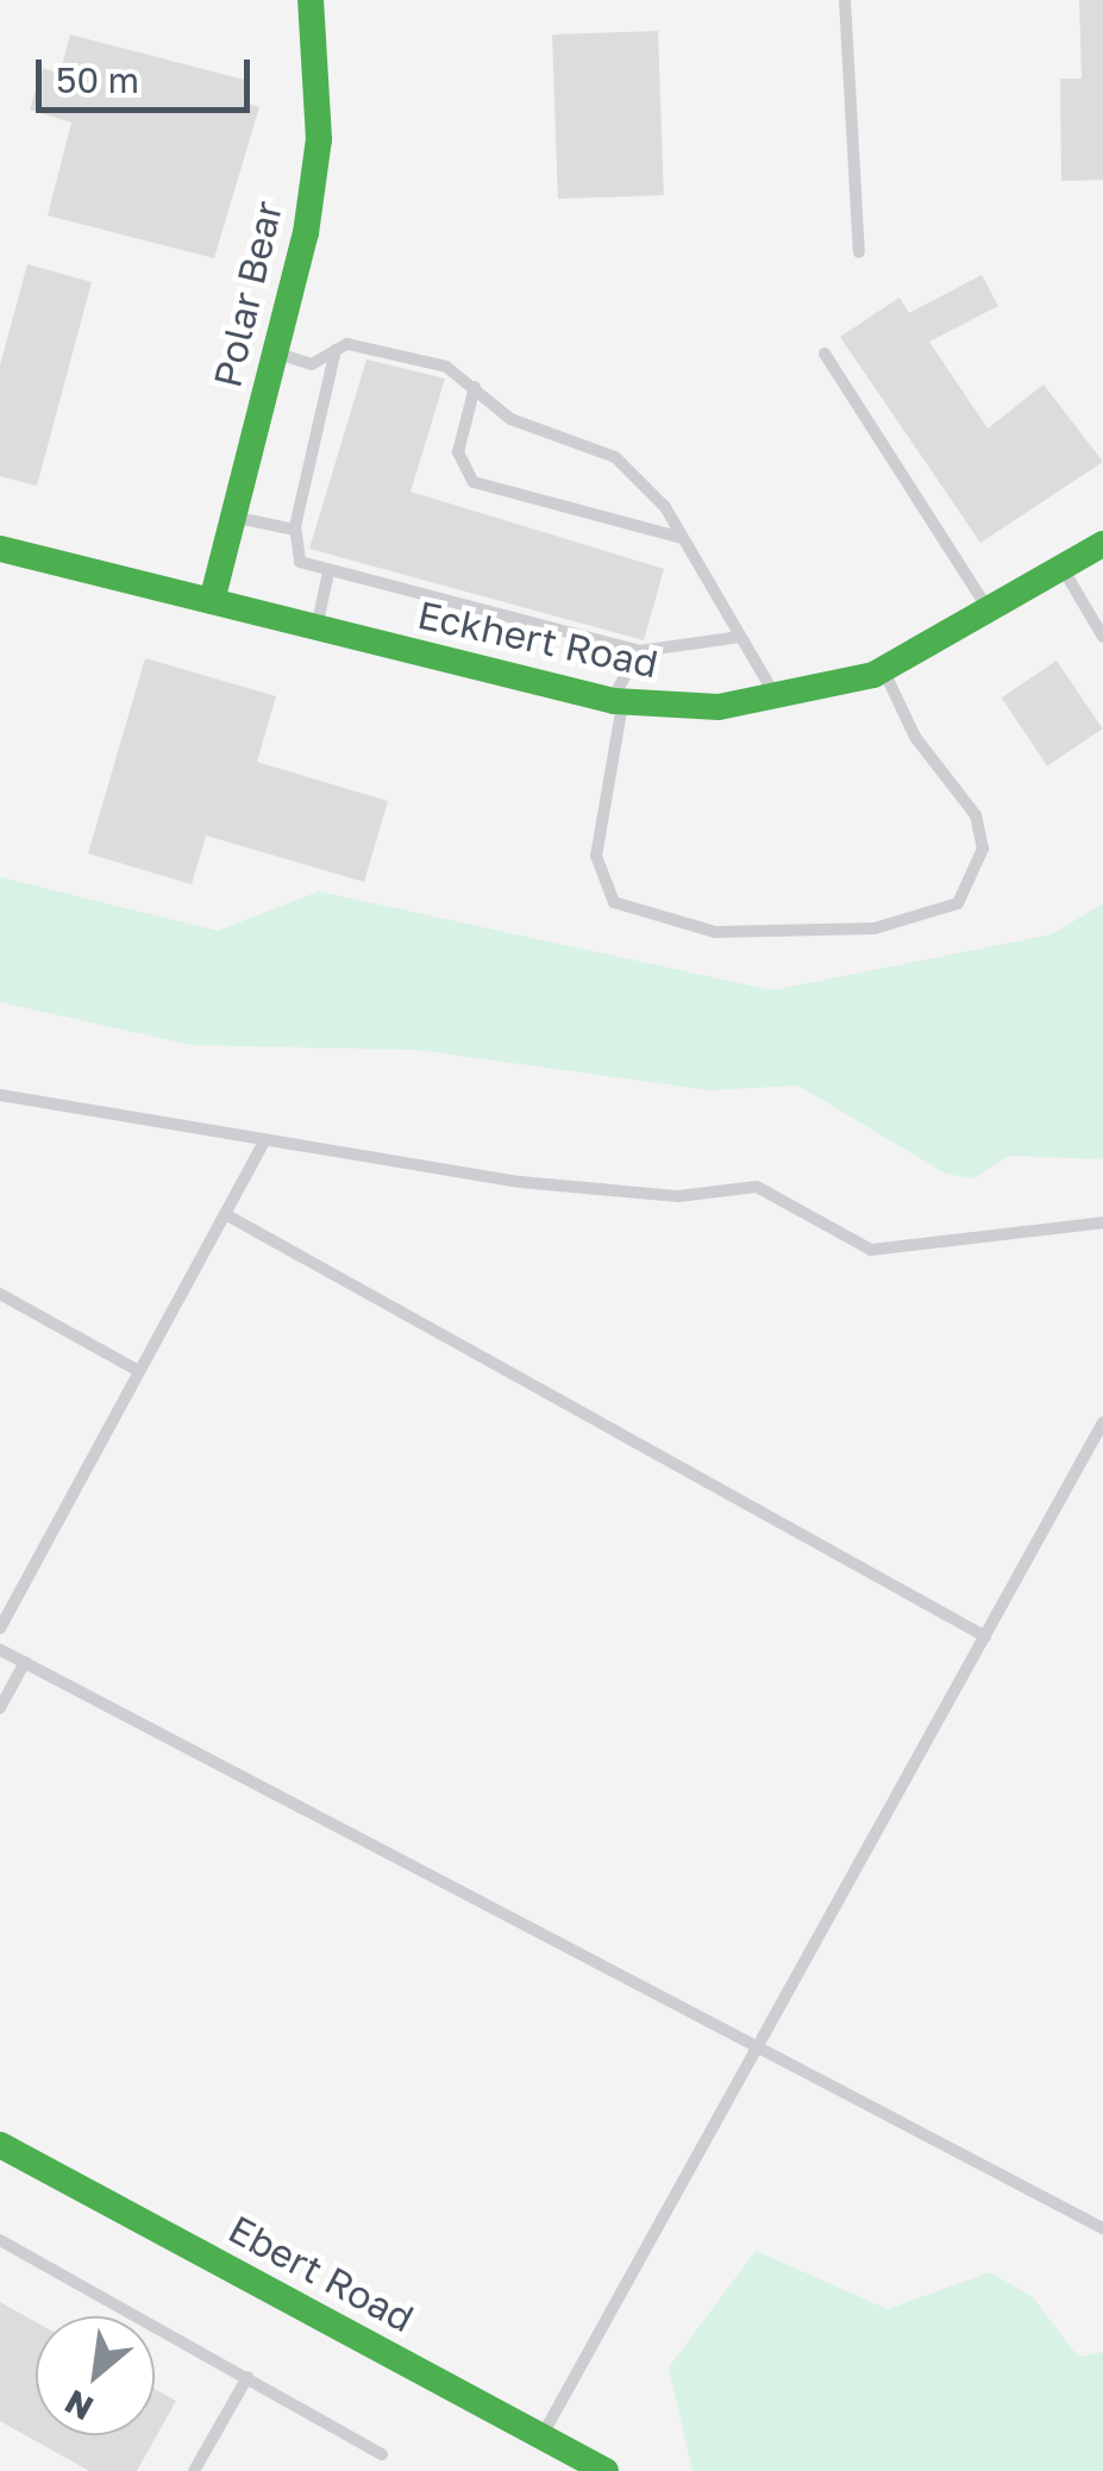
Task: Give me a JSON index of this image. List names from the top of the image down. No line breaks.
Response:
{"streets":{"street":["Polar Bear","Eckhert Road","Ebert Road"]},"crossings":[["Polar Bear","Eckhert Road"]],"scale_bar":"50 m","north":"bottom left"}
